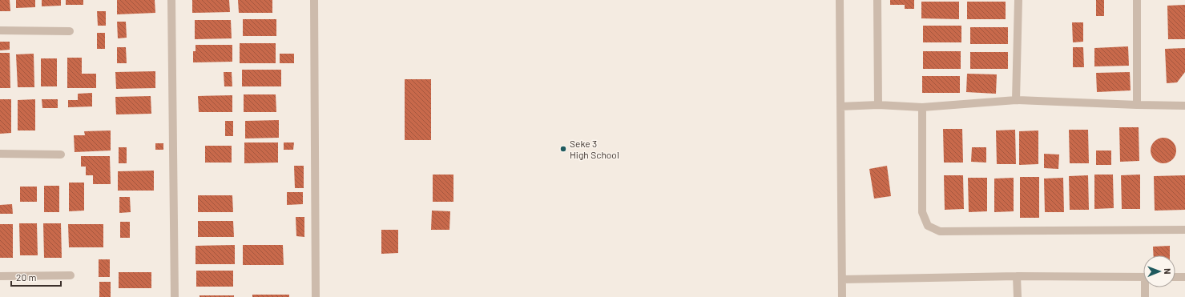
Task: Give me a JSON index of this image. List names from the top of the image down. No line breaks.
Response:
{"places":["Seke 3 High School"],"scale_bar":"20 m","north":"right"}
